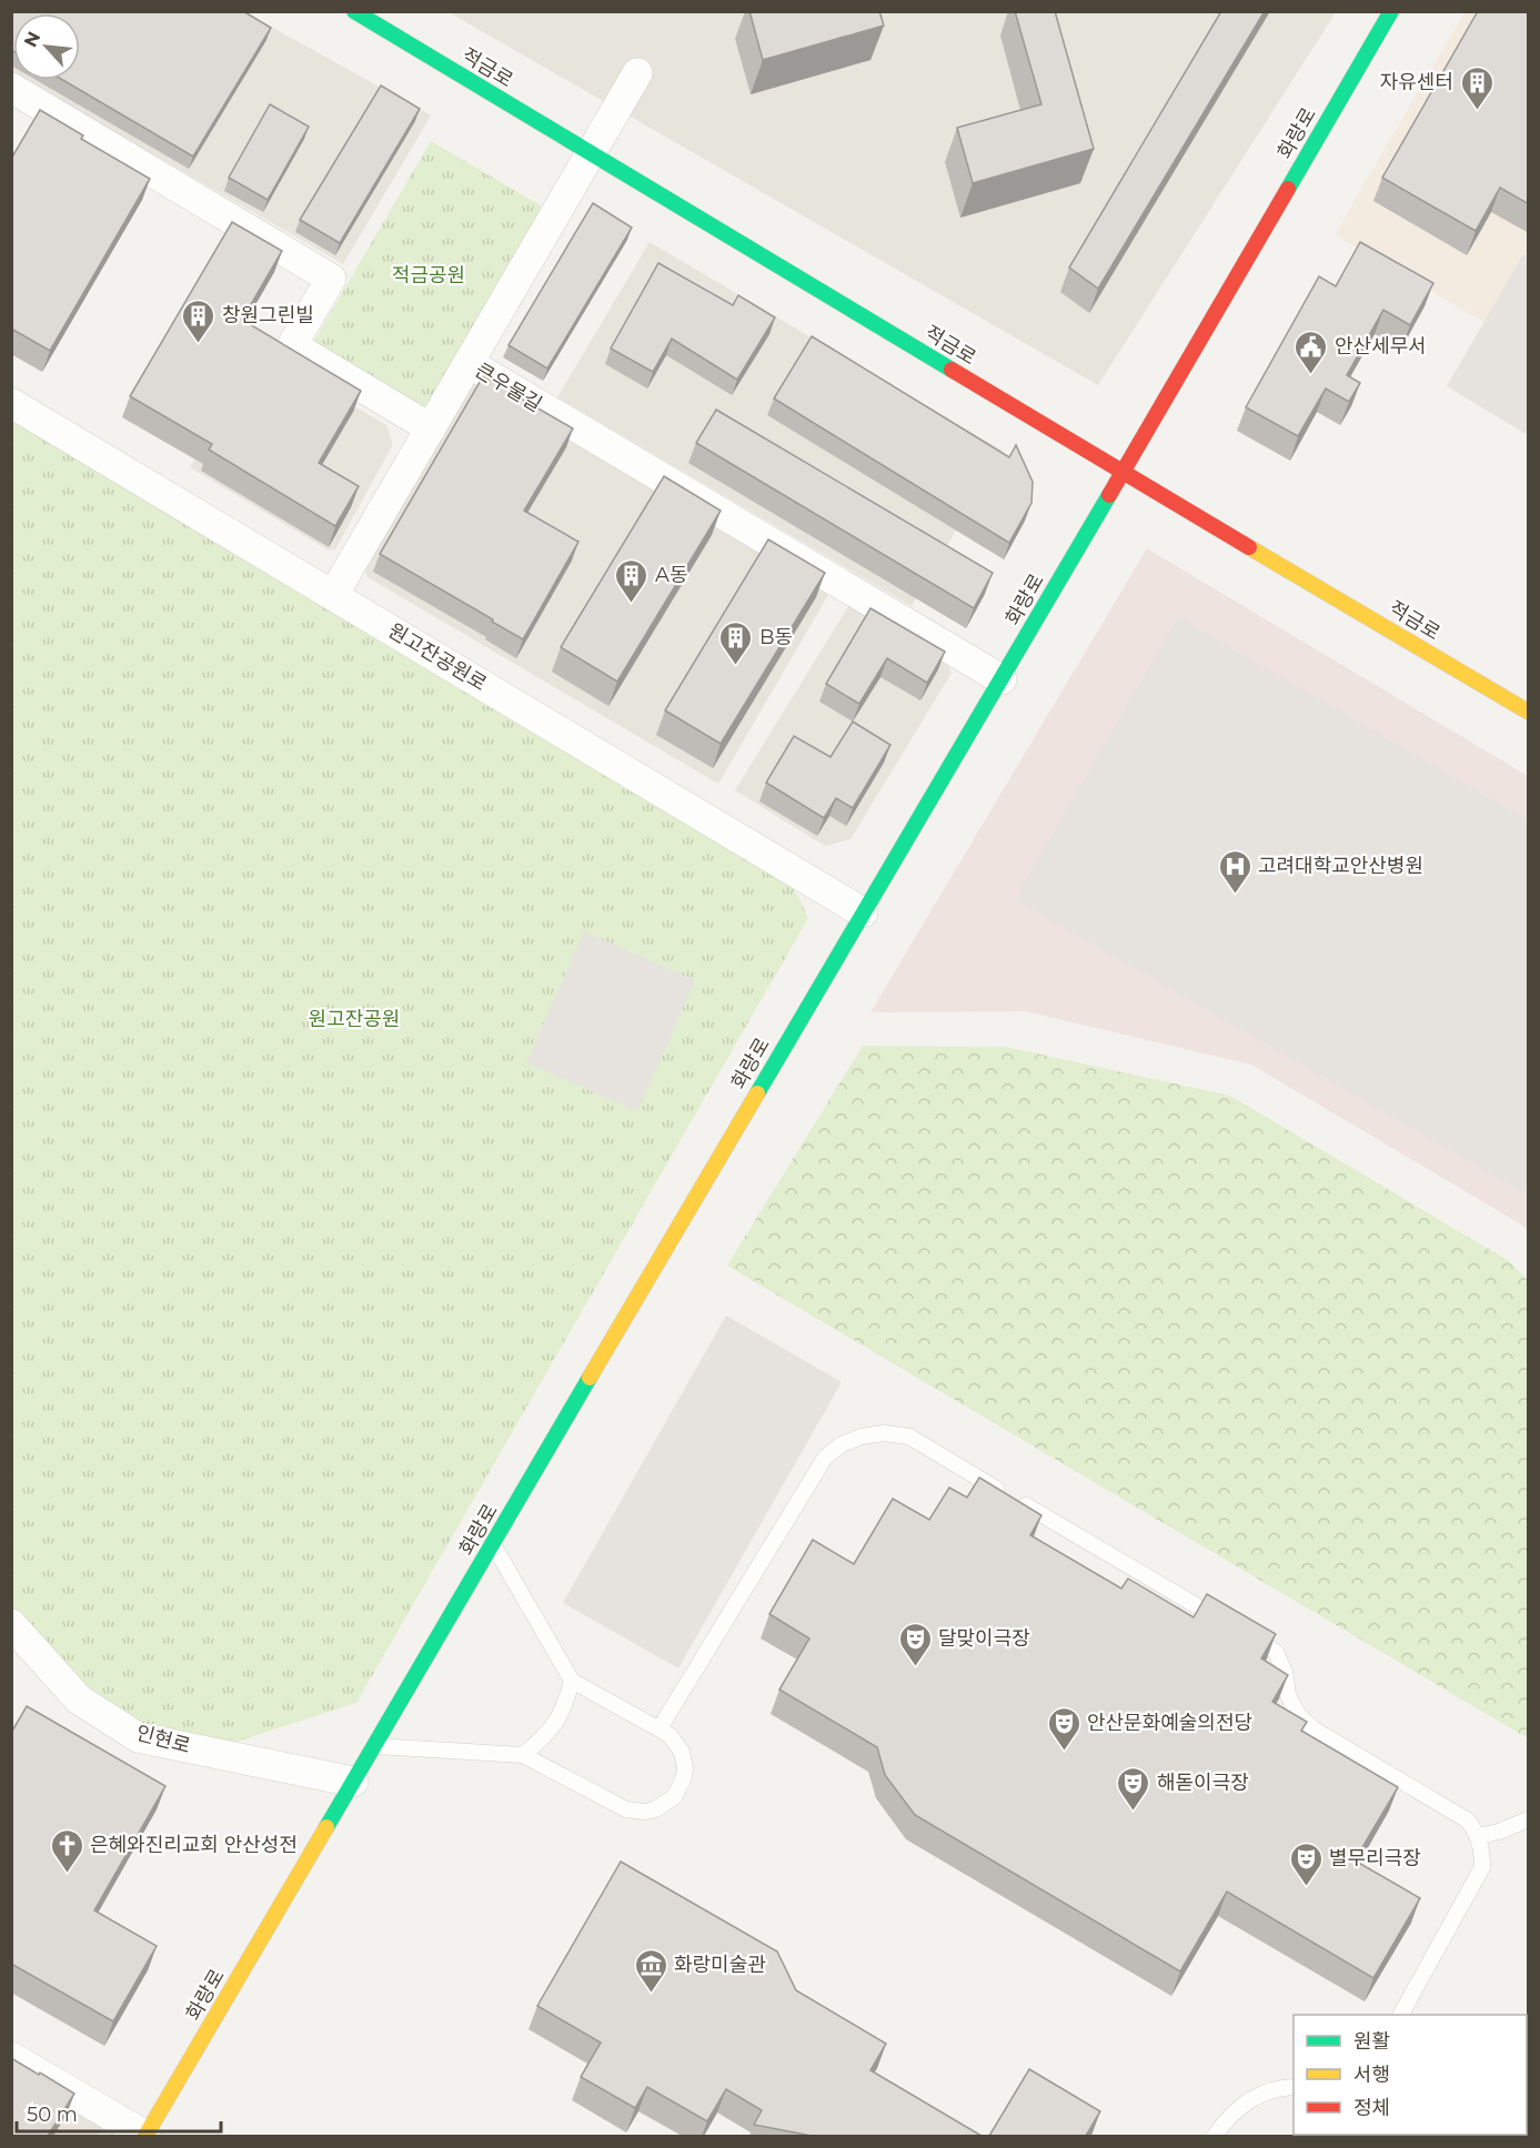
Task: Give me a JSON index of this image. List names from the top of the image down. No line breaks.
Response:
{"streets":{"street":["적금로","화랑로","큰우물길","원고잔공원로","인현로"]},"crossings":[["적금로","화랑로"],["화랑로","큰우물길"],["화랑로","원고잔공원로"],["화랑로","인현로"],["큰우물길","원고잔공원로"]],"parks":["적금공원","원고잔공원"],"places":{"building":["자유센터","창원그린빌","A동","B동"],"public building":["안산세무서"],"hospital":["고려대학교안산병원"],"theatre":["달맞이극장","안산문화예술의전당","해돋이극장","별무리극장"],"church":["은혜와진리교회 안산성전"],"museum":["화랑미술관"]},"legend":["원활","서행","정체"],"scale_bar":"50 m","north":"top left"}
